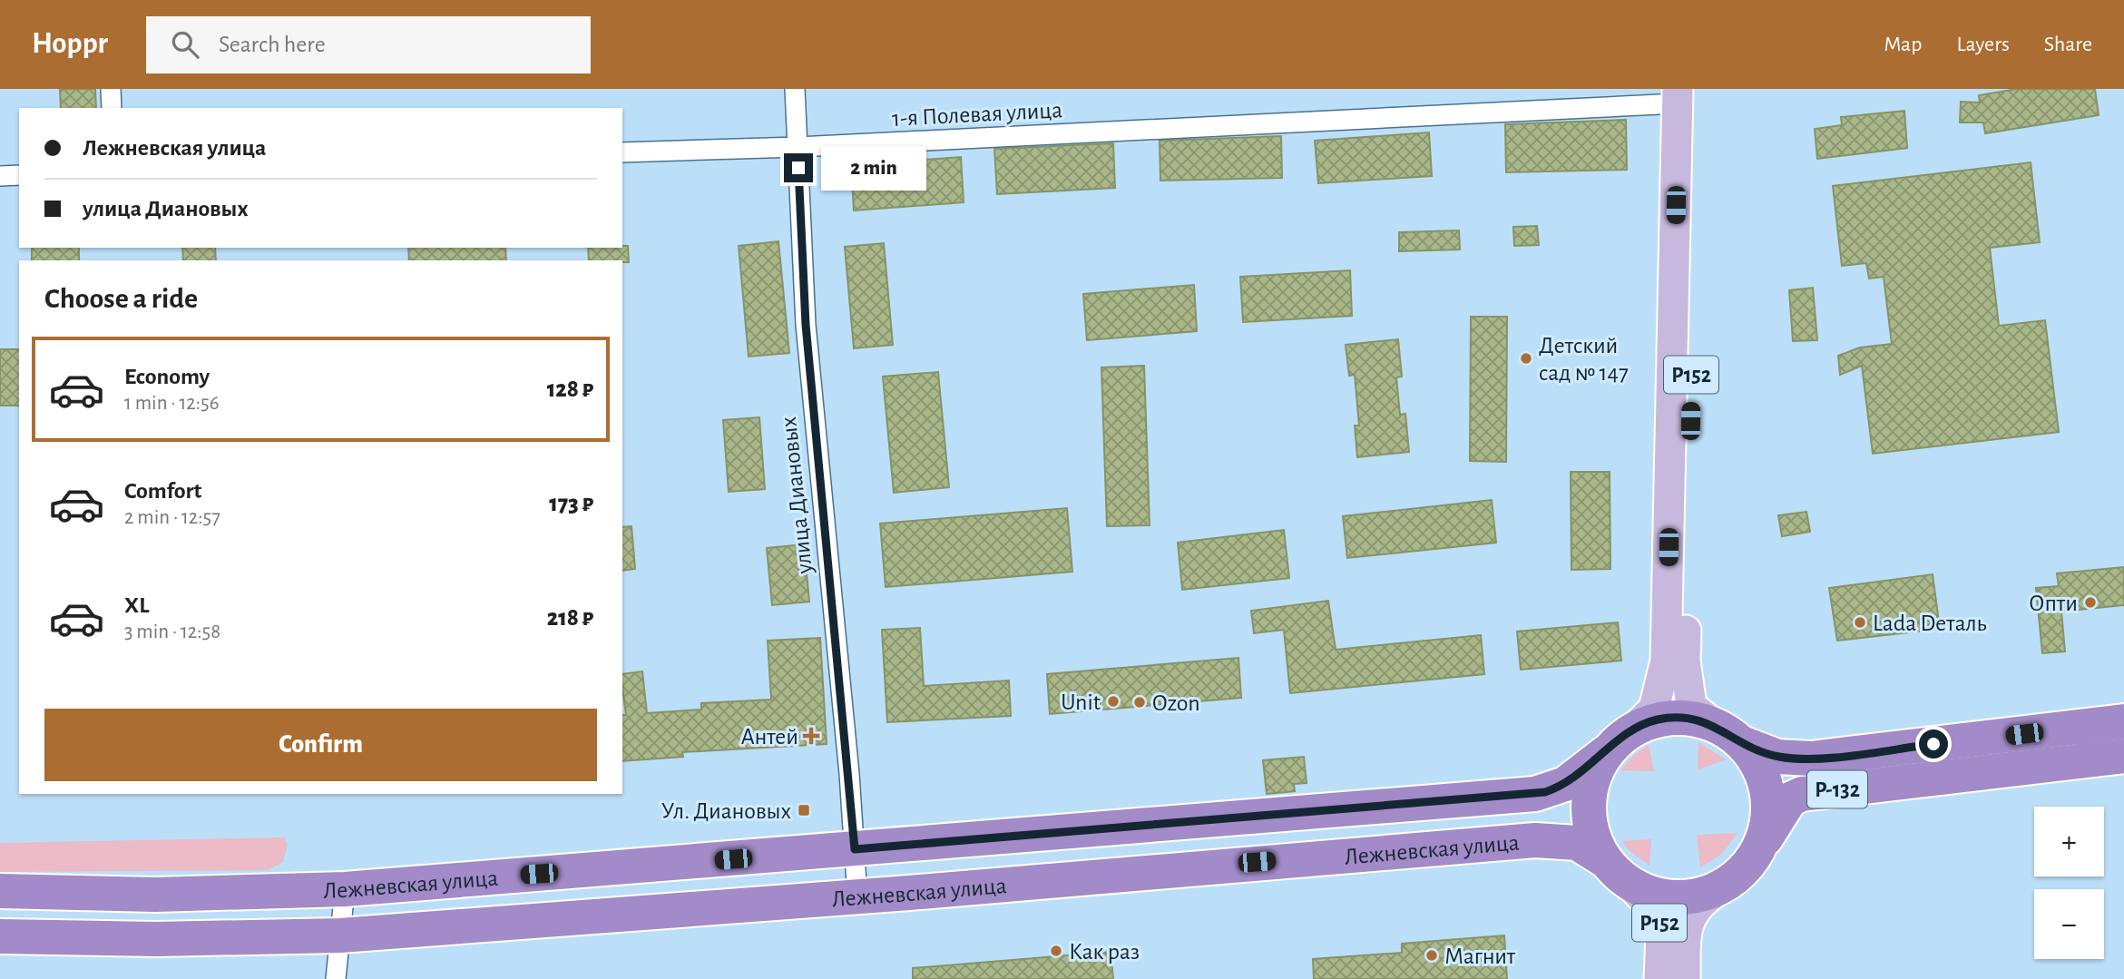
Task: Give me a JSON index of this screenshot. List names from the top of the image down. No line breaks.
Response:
{"streets":{"highway":["Р-132","Лежневская улица"],"main road":["Р152"],"street":["1-я Полевая улица","улица Диановых"]},"crossings":[["1-я Полевая улица","Р152"],["1-я Полевая улица","улица Диановых"],["Р152","Р-132"],["Р152","Лежневская улица"],["улица Диановых","Лежневская улица"],["Р-132","Лежневская улица"]],"places":{"other":["Детский сад № 147","Опти","Lada Dеталь","Unit","Ozon","Как раз","Магнит"],"health":["Антей"],"transit":["Ул. Диановых"]},"page":{"header":"Hoppr","search":"Search here","nav":["Map","Layers","Share"],"banner":["Лежневская улица","улица Диановых"],"bubble":"2 min","heading":"Choose a ride","list":[{"name":"Economy","note":"1 min · 12:56","value":"128 ₽"},{"name":"Comfort","note":"2 min · 12:57","value":"173 ₽"},{"name":"XL","note":"3 min · 12:58","value":"218 ₽"}],"buttons":"Confirm","map_buttons":["+","−"]}}
